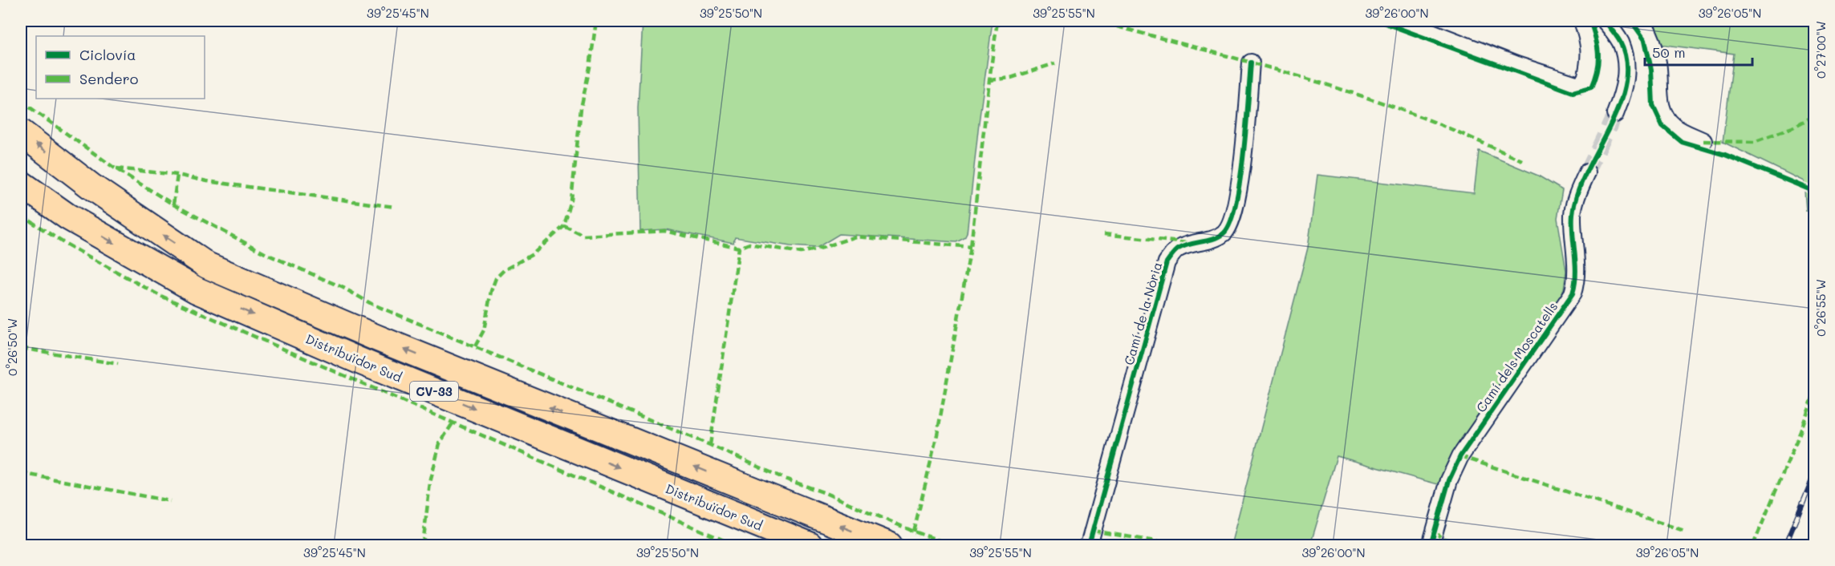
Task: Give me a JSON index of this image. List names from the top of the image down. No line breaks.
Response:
{"streets":{"highway":["Distribuïdor Sud","CV-33"],"street":["Camí de la Nòria","Camí dels Moscatells"]},"legend":["Ciclovía","Sendero"],"scale_bar":"50 m","coordinates":["39°25'45\"N","39°25'50\"N","39°25'55\"N","39°26'00\"N","39°26'05\"N","0°27'00\"W","0°26'55\"W","0°26'50\"W"]}
